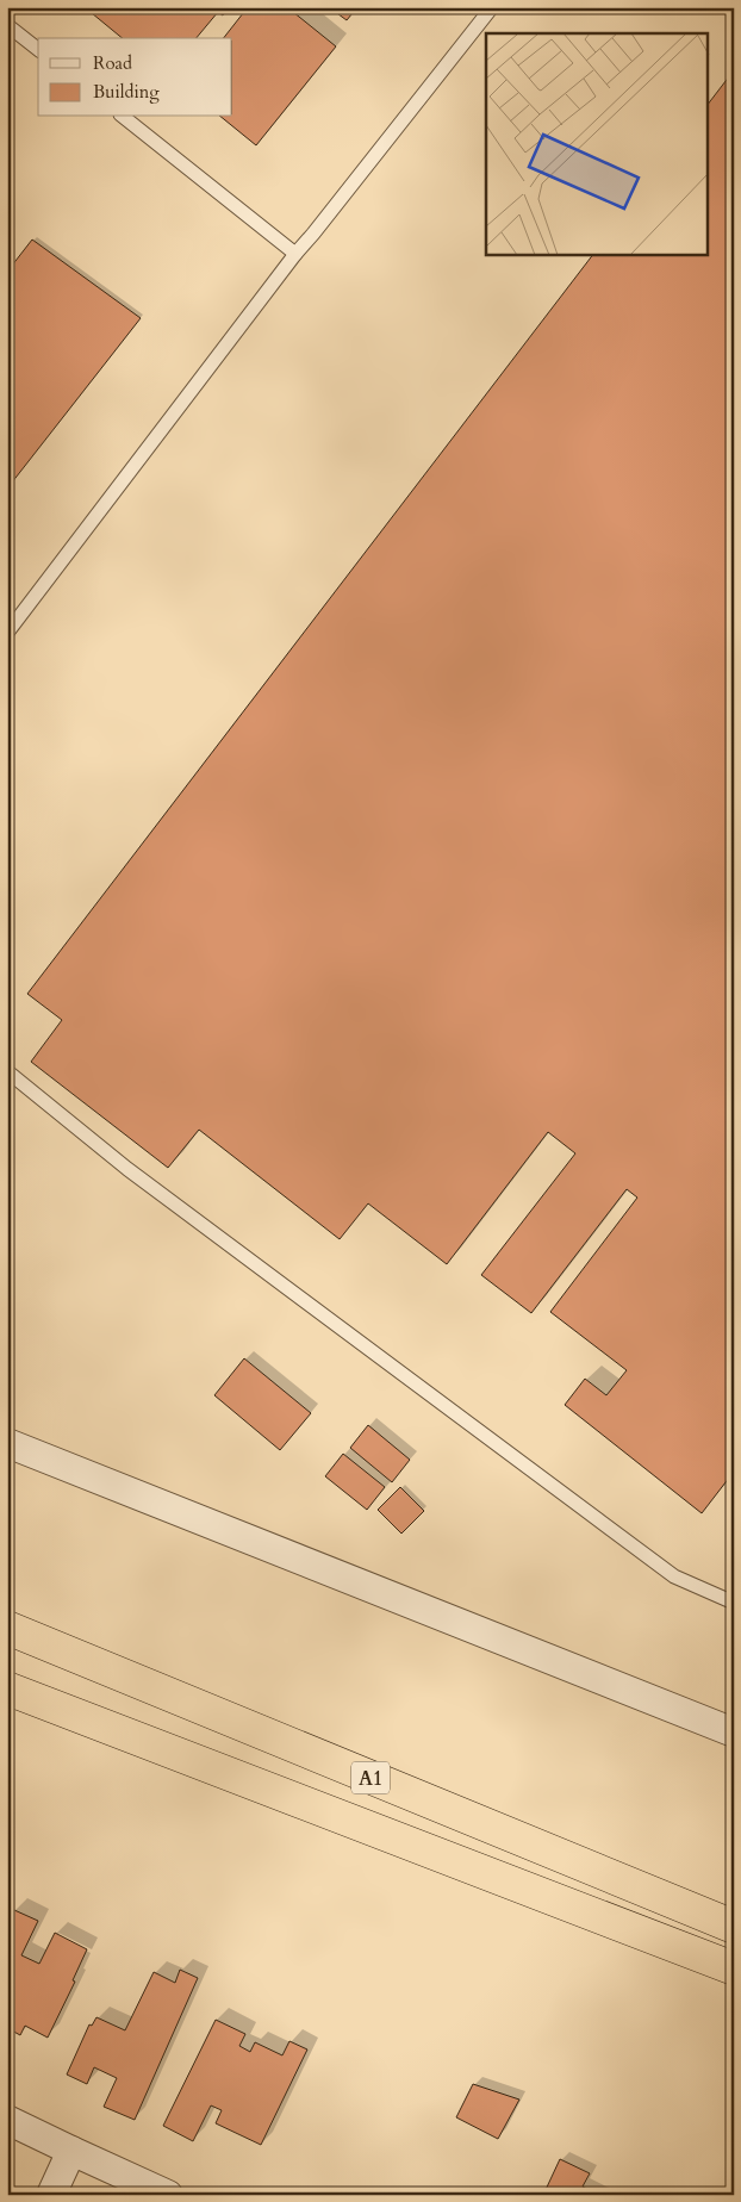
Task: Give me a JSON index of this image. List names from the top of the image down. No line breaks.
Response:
{"streets":{"highway":["A1"]},"legend":["Road","Building"]}
